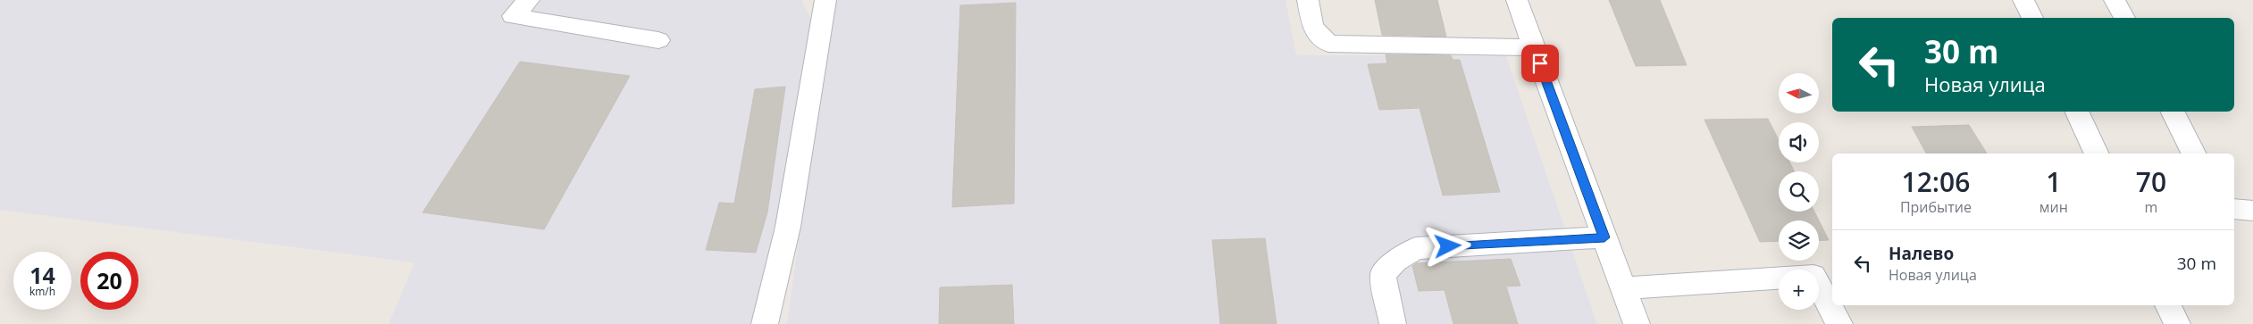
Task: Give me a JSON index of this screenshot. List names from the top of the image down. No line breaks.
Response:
{"north":"left","page":{"turn":["30 m","Новая улица"],"map_buttons":"+","eta":["12:06","Прибытие","1","мин","70","m"],"list":[{"name":"Налево","note":"Новая улица","value":"30 m"}],"speed":"14 km/h","limit":"20"}}
